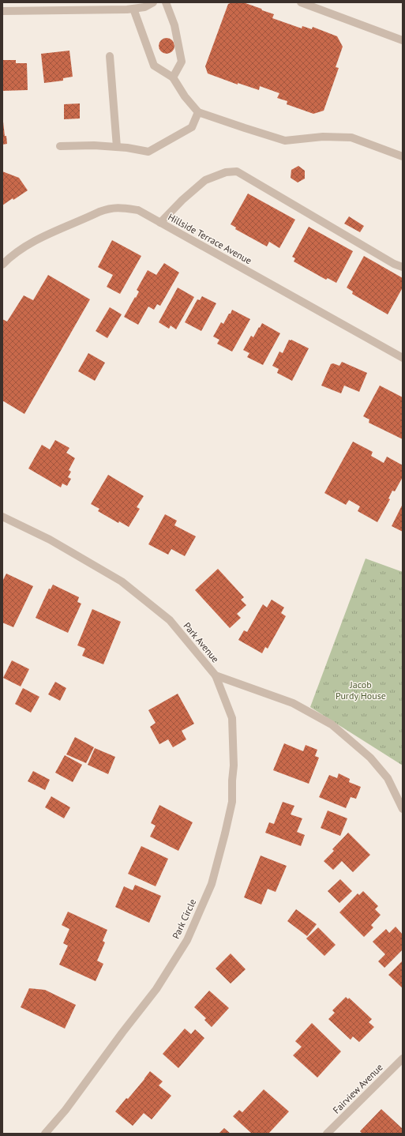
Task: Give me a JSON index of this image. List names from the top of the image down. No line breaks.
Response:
{"streets":{"street":["Hillside Terrace Avenue","Park Avenue","Park Circle","Fairview Avenue"]},"crossings":[["Park Avenue","Park Circle"]],"parks":["Jacob Purdy House"]}
